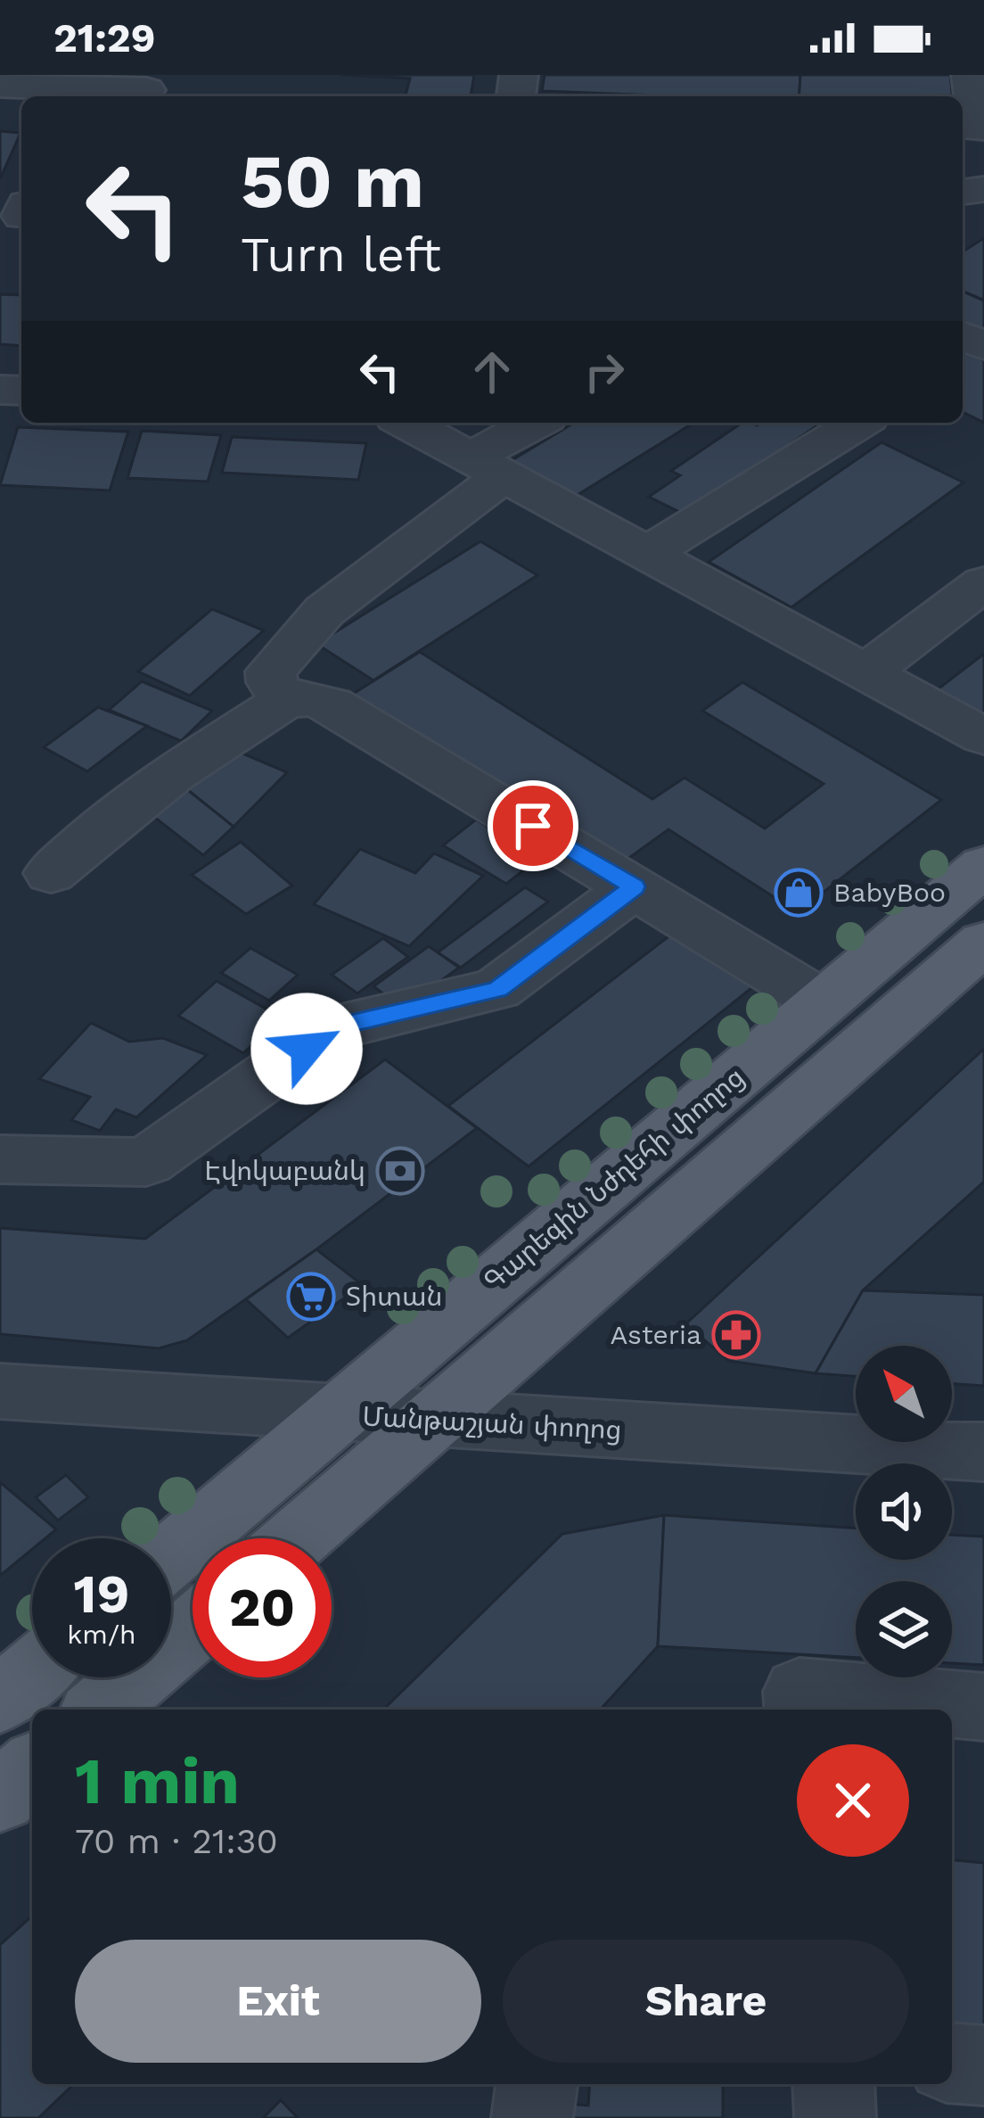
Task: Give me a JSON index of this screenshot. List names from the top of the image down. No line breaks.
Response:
{"streets":{"main road":["Գարեգին Նժդեհի փողոց"],"street":["Մանթաշյան փողոց"]},"crossings":[["Գարեգին Նժդեհի փողոց","Մանթաշյան փողոց"]],"places":{"shop":["BabyBoo"],"bank":["Էվոկաբանկ"],"supermarket":["Տիտան"],"pharmacy":["Asteria"]},"north":"top left","page":{"status":"21:29","turn":["50 m","Turn left"],"speed":"19 km/h","limit":"20","heading":["1 min","70 m · 21:30"],"buttons":["Exit","Share"]}}
